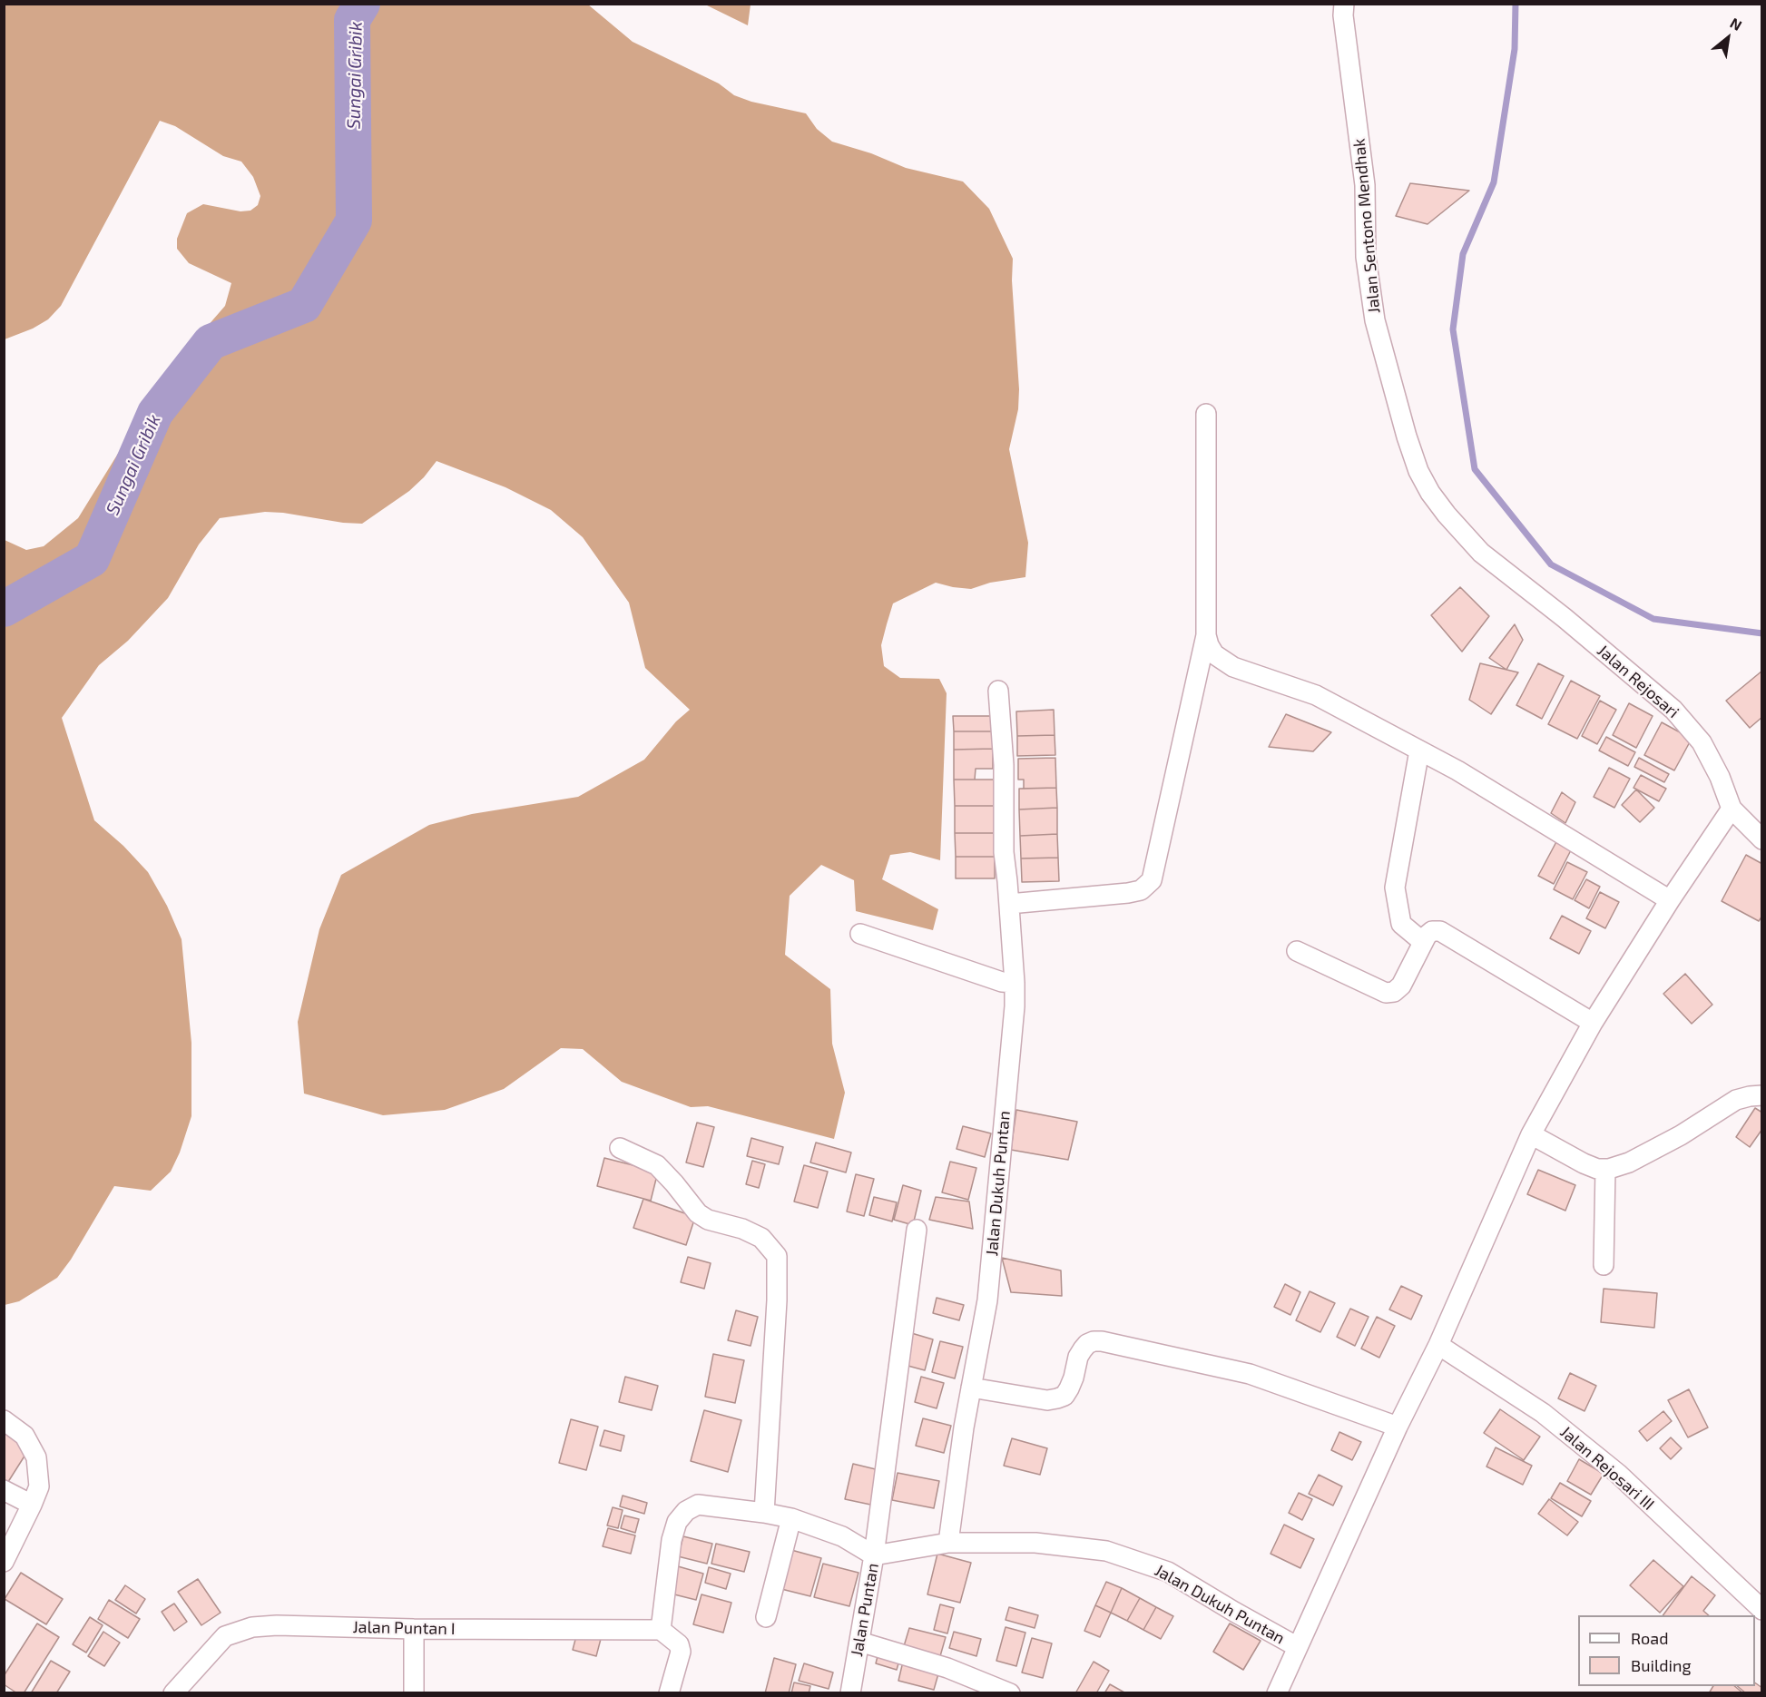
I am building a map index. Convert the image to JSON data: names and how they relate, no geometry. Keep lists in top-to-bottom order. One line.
{"streets":{"street":["Jalan Sentono Mendhak","Jalan Rejosari","Jalan Dukuh Puntan","Jalan Rejosari III","Jalan Puntan","Jalan Puntan I"]},"crossings":[["Jalan Sentono Mendhak","Jalan Rejosari"],["Jalan Dukuh Puntan","Jalan Puntan"],["Jalan Puntan","Jalan Puntan I"]],"water":["Sungai Gribik"],"legend":["Road","Building"],"north":"top right"}
